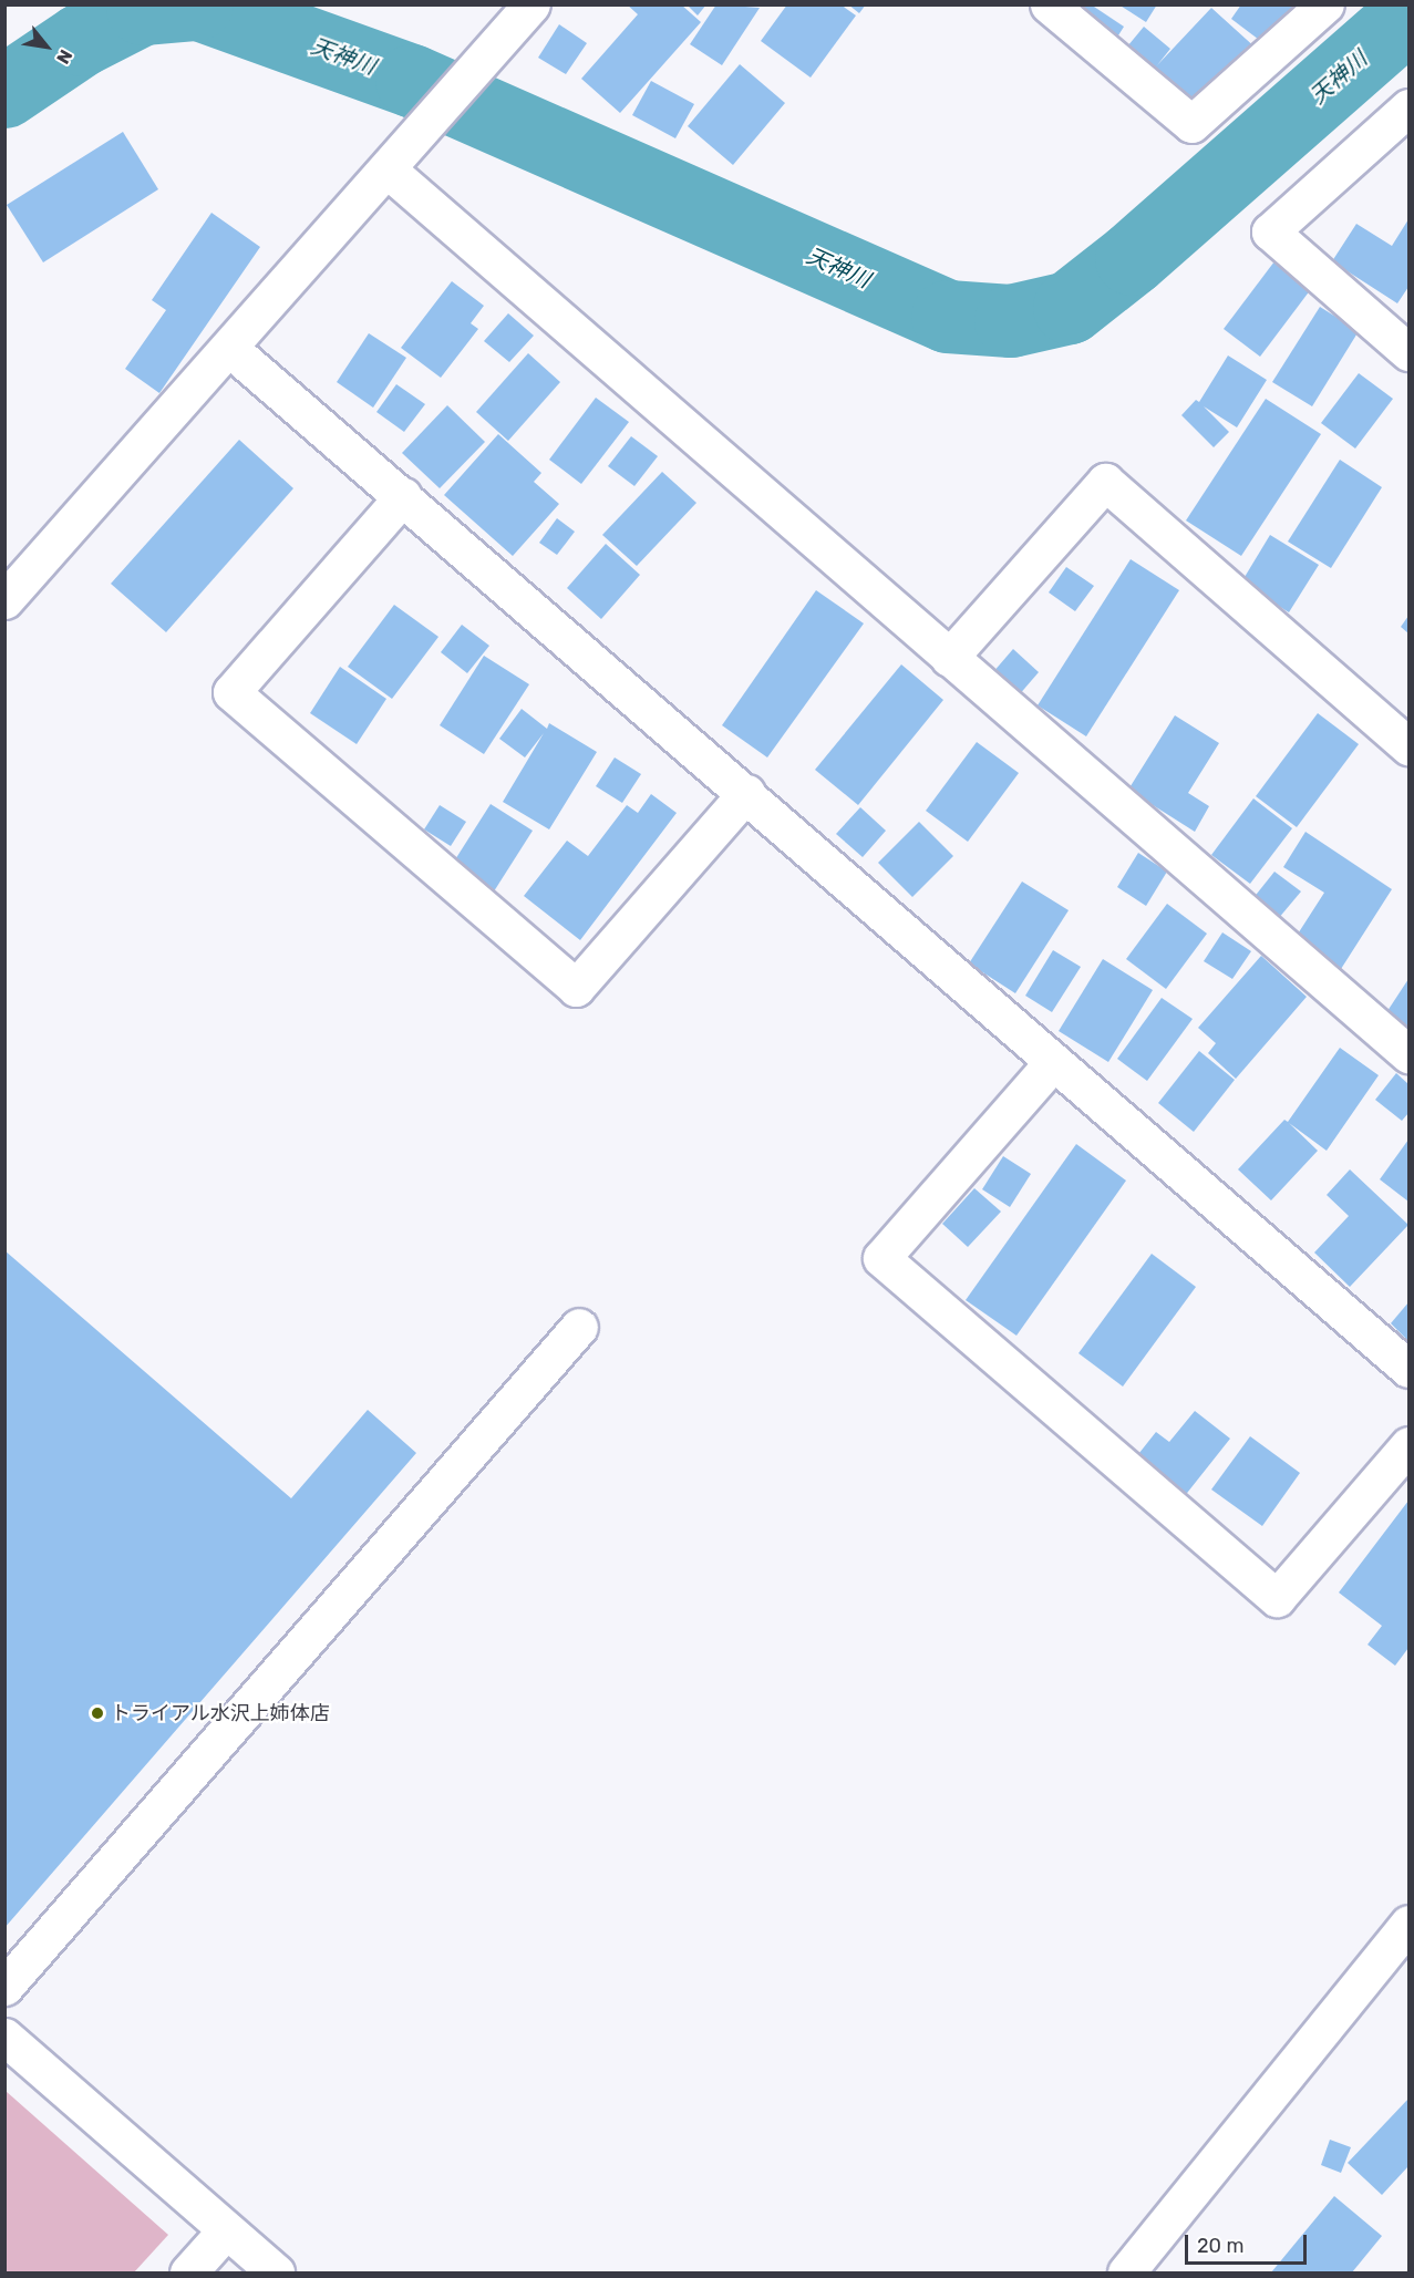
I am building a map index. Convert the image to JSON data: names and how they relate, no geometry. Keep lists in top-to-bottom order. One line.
{"water":["天神川"],"places":["トライアル水沢上姉体店"],"scale_bar":"20 m","north":"bottom right"}
